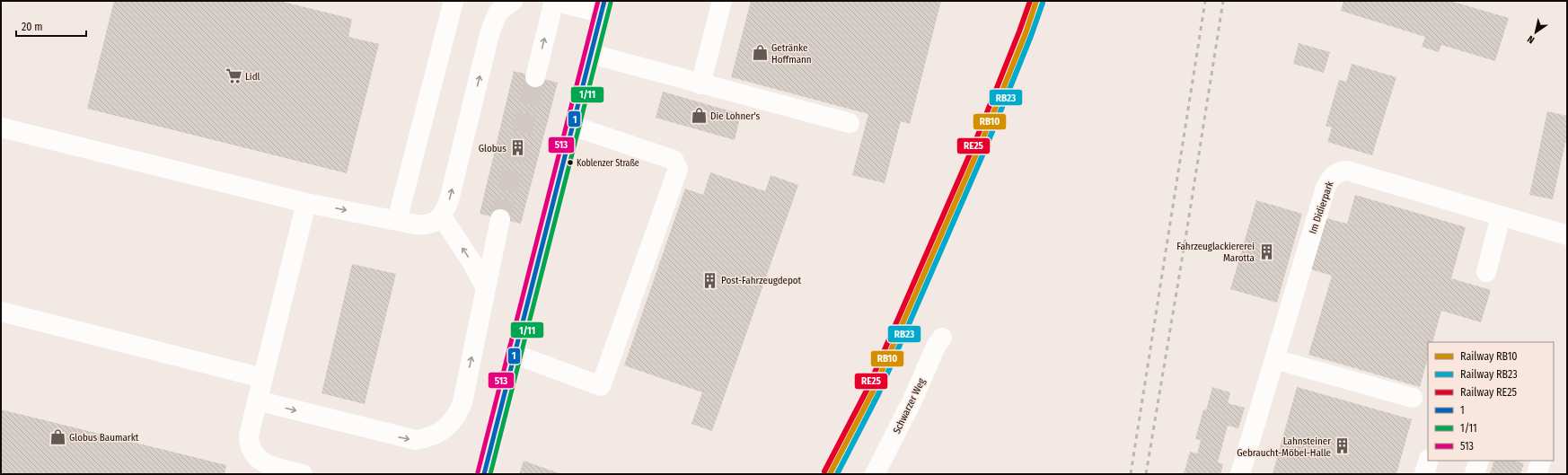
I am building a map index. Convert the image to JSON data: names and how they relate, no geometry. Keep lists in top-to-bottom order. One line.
{"streets":{"street":["Im Didierpark","Schwarzer Weg"]},"places":{"shop":["Getränke Hoffmann","Die Lohner's","Globus Baumarkt"],"supermarket":["Lidl"],"building":["Globus","Fahrzeuglackiererei Marotta","Post-Fahrzeugdepot","Lahnsteiner Gebraucht-Möbel-Halle"],"other":["Koblenzer Straße"]},"lines":["rail line RB10","rail line RE25","transit line 1","transit line 513","rail line RB23","transit line 1/11"],"legend":["Railway RB10","Railway RB23","Railway RE25","1","1/11","513"],"scale_bar":"20 m","north":"bottom left"}
